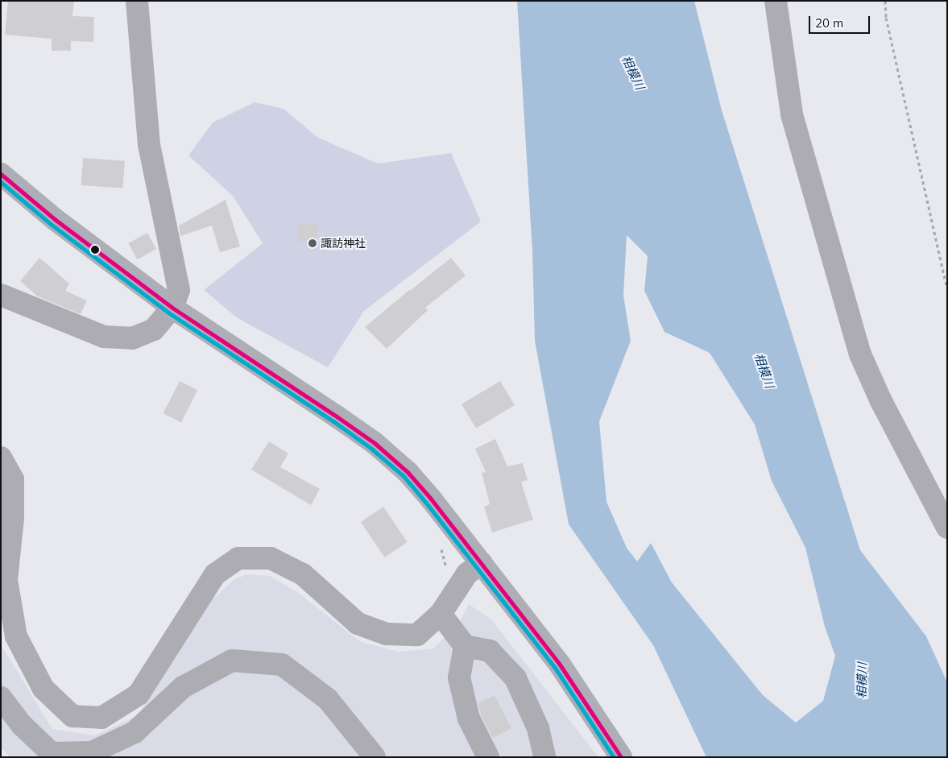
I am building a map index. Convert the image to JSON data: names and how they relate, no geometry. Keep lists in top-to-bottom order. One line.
{"water":["相模川"],"places":["諏訪神社"],"scale_bar":"20 m"}
